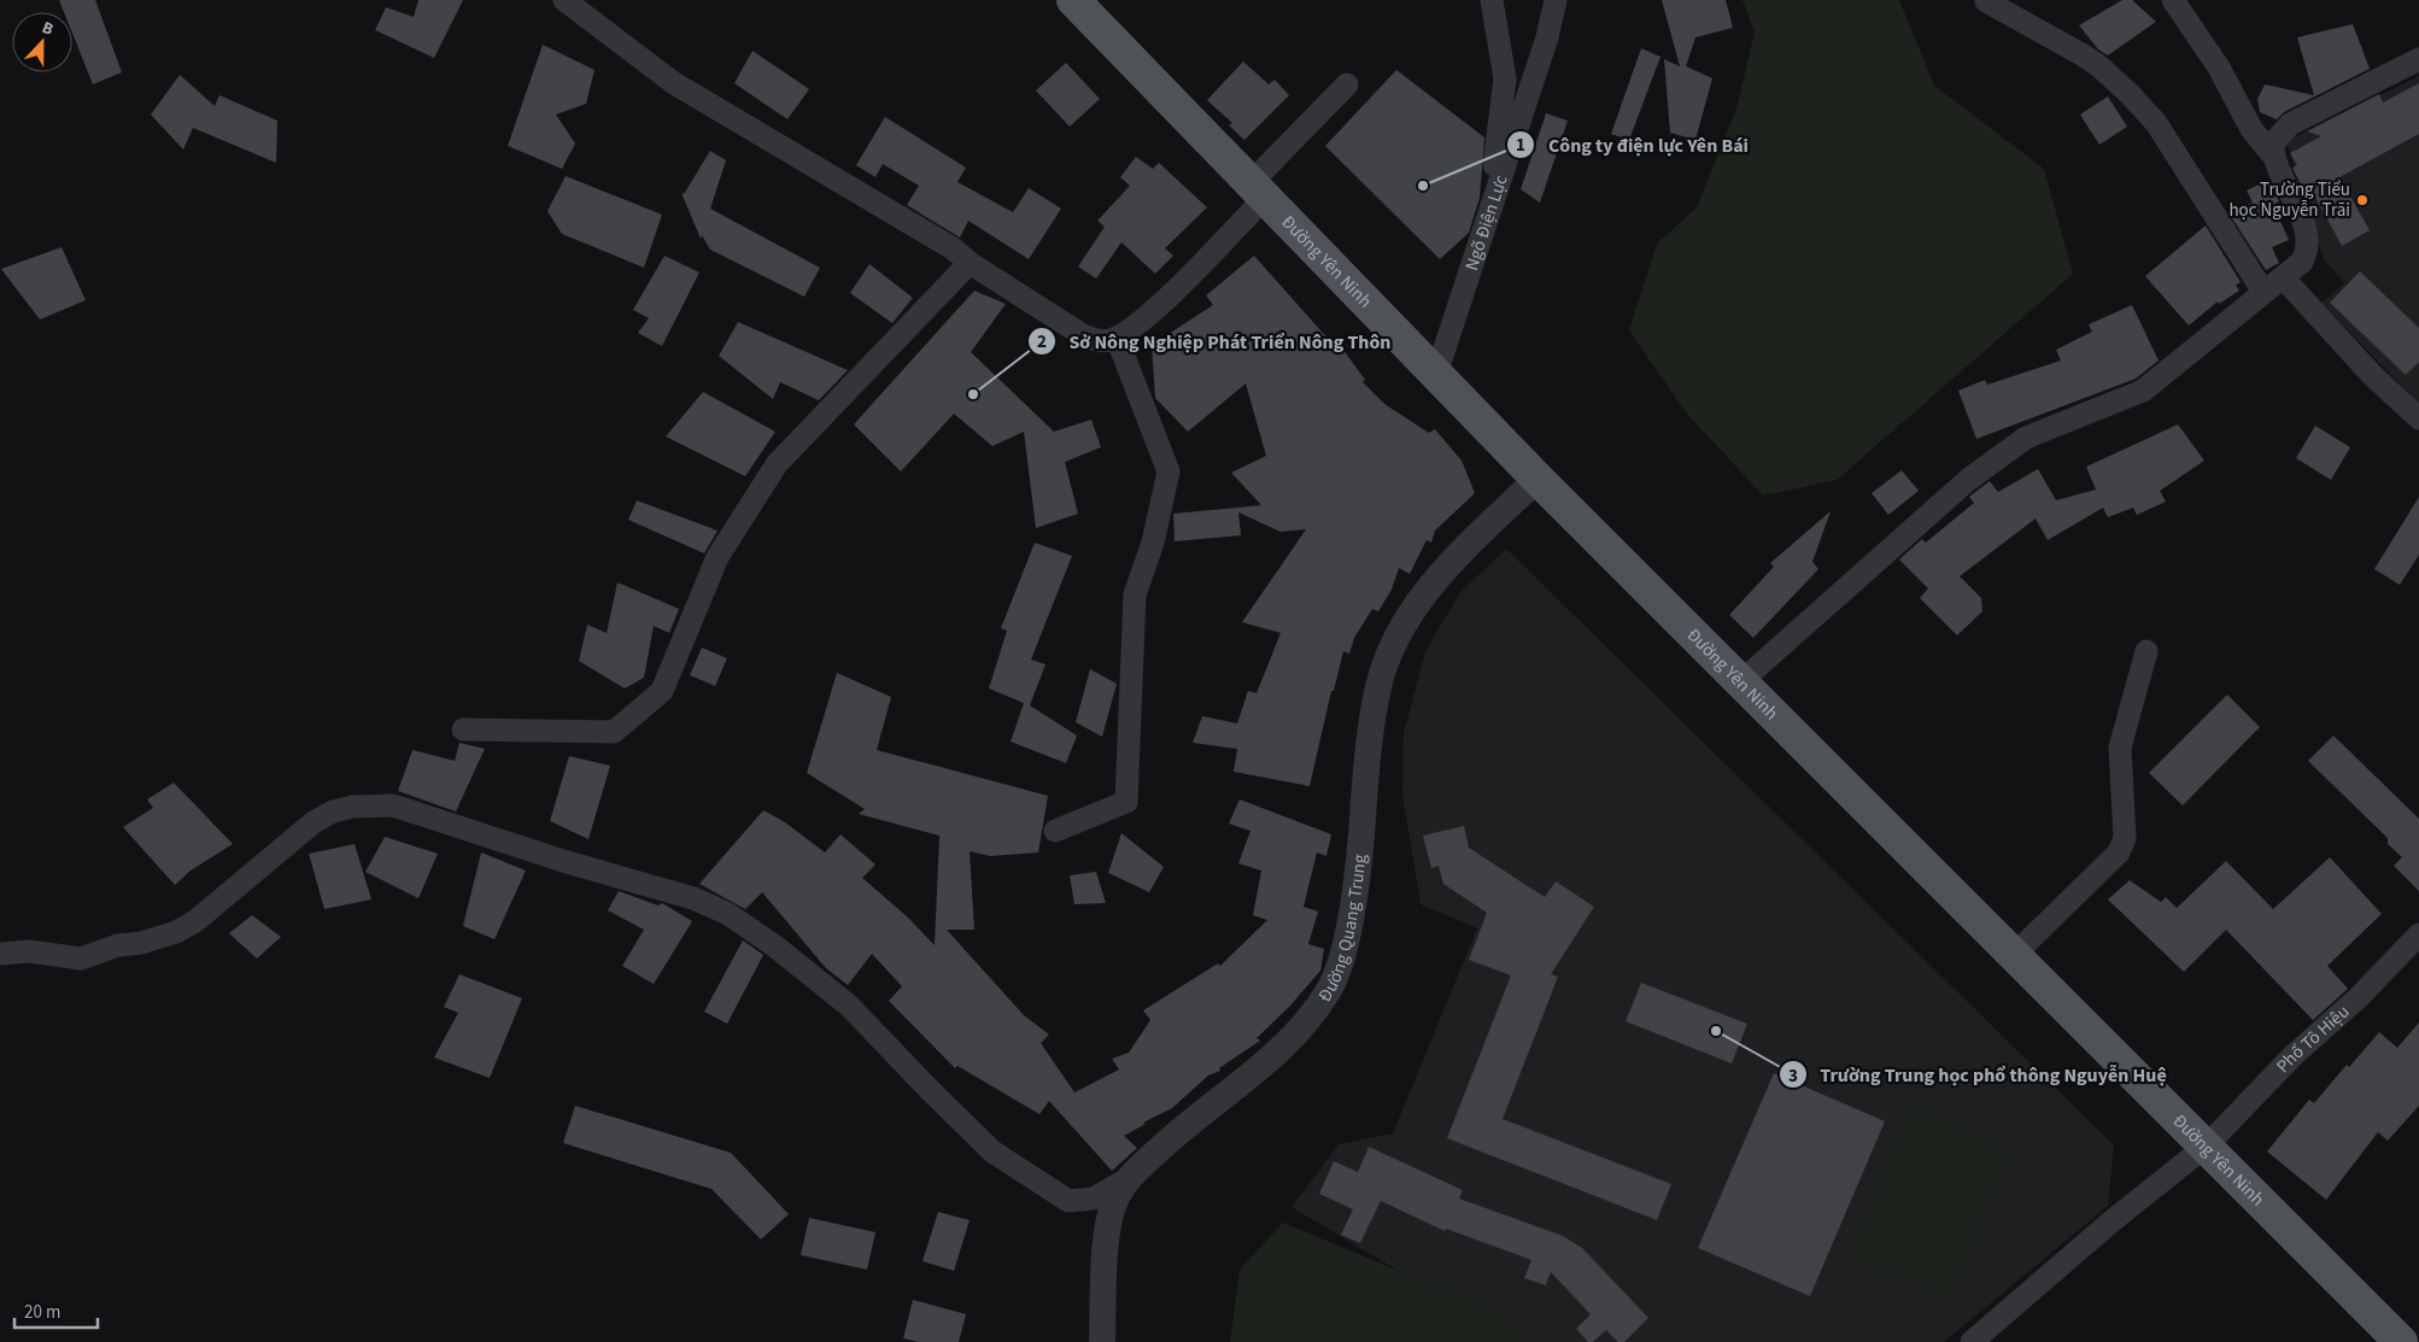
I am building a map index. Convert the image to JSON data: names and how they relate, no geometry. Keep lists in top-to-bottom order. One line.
{"streets":{"main road":["Đường Yên Ninh"],"street":["Ngõ Điện Lực","Đường Quang Trung","Phố Tô Hiệu"]},"crossings":[["Ngõ Điện Lực","Đường Yên Ninh"],["Đường Yên Ninh","Đường Quang Trung"],["Đường Yên Ninh","Phố Tô Hiệu"]],"places":["Công ty điện lực Yên Bái","Trường Tiểu học Nguyễn Trãi","Sở Nông Nghiệp Phát Triển Nông Thôn","Trường Trung học phổ thông Nguyễn Huệ"],"scale_bar":"20 m","north":"top"}
